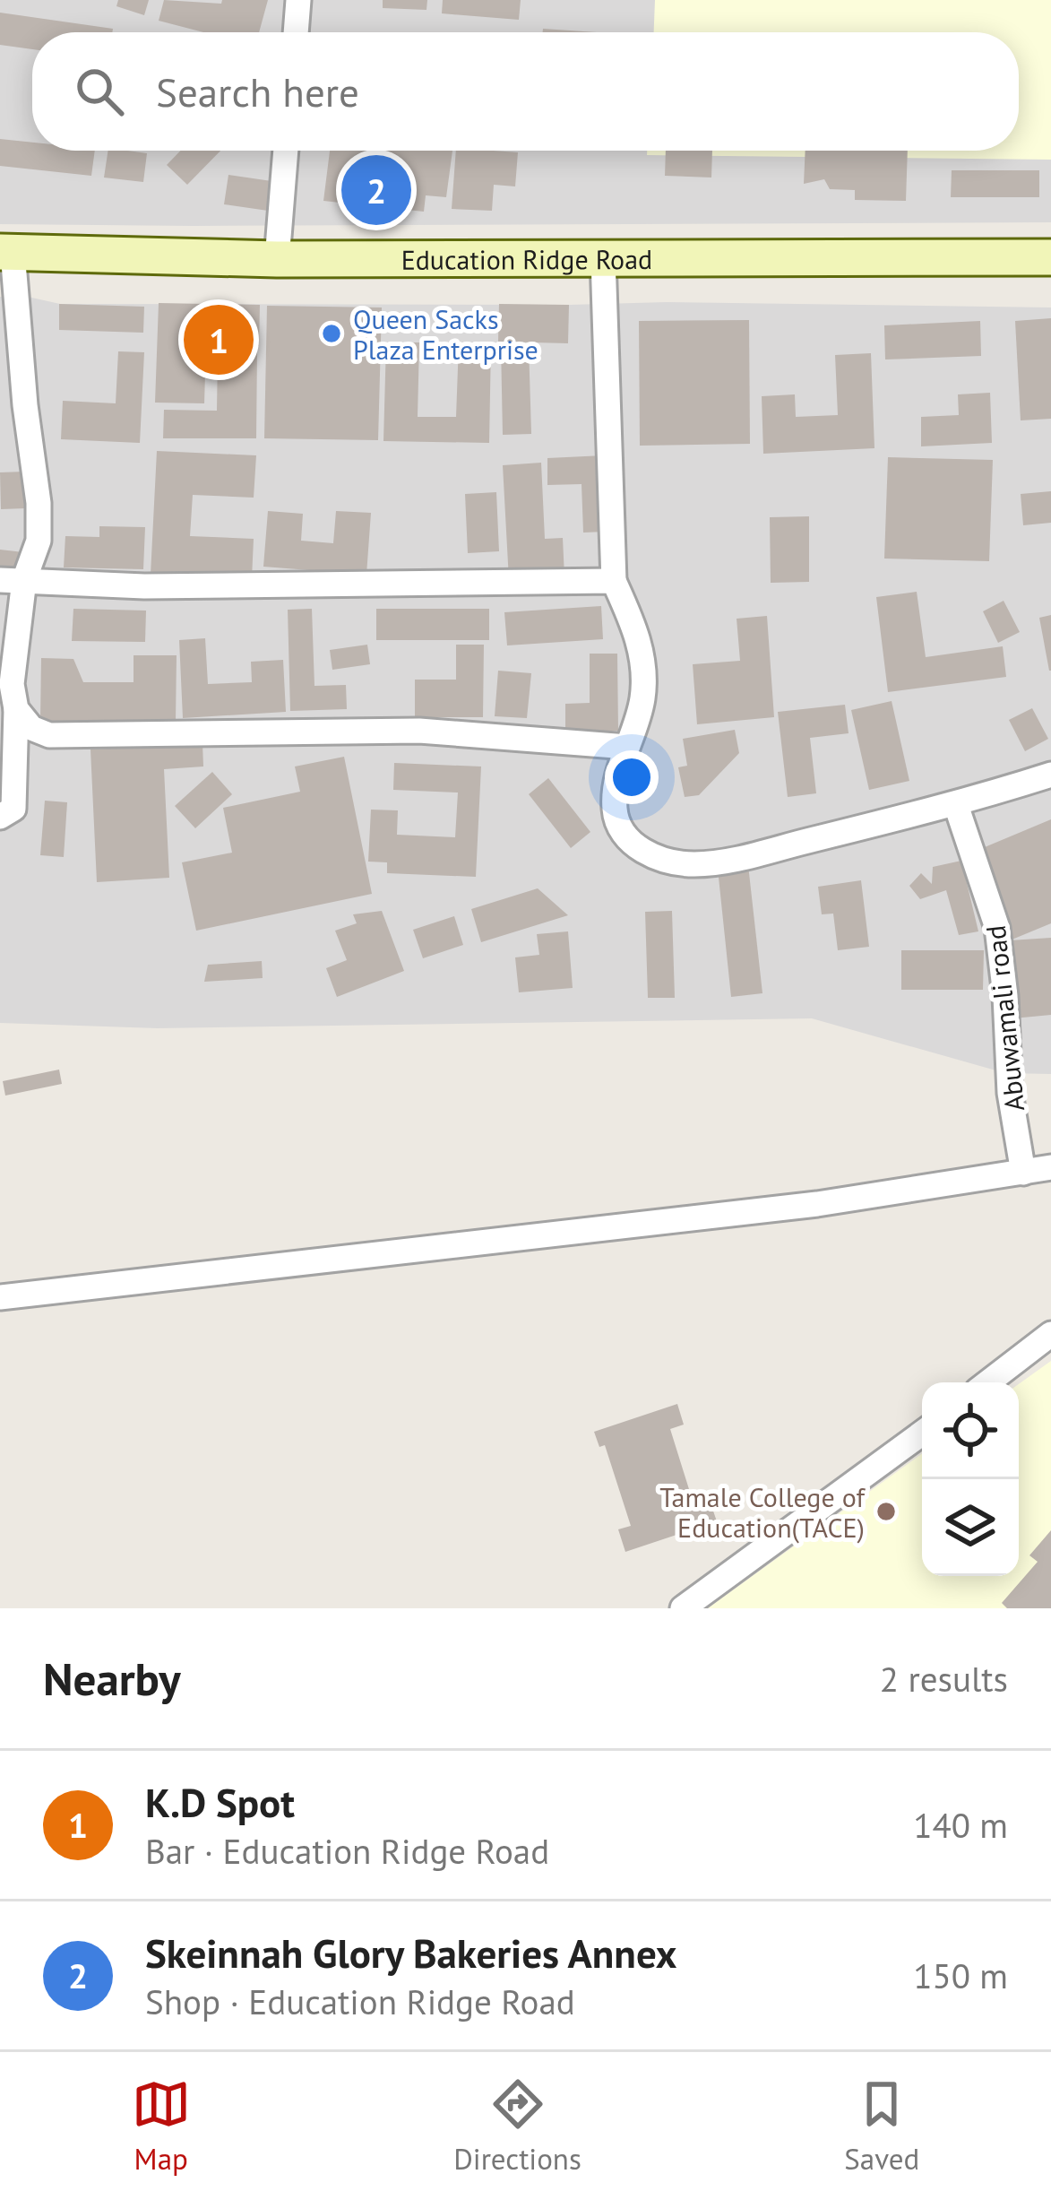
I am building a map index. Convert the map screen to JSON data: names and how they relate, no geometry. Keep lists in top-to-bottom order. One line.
{"streets":{"main road":["Education Ridge Road"],"street":["Abuwamali road"]},"places":["Queen Sacks Plaza Enterprise","Tamale College of Education(TACE)"],"page":{"search":"Search here","pins":["2","1"],"heading":["Nearby","2 results"],"list":[{"mark":"1","name":"K.D Spot","note":"Bar · Education Ridge Road","value":"140 m"},{"mark":"2","name":"Skeinnah Glory Bakeries Annex","note":"Shop · Education Ridge Road","value":"150 m"}],"nav":["Map","Directions","Saved"]}}
